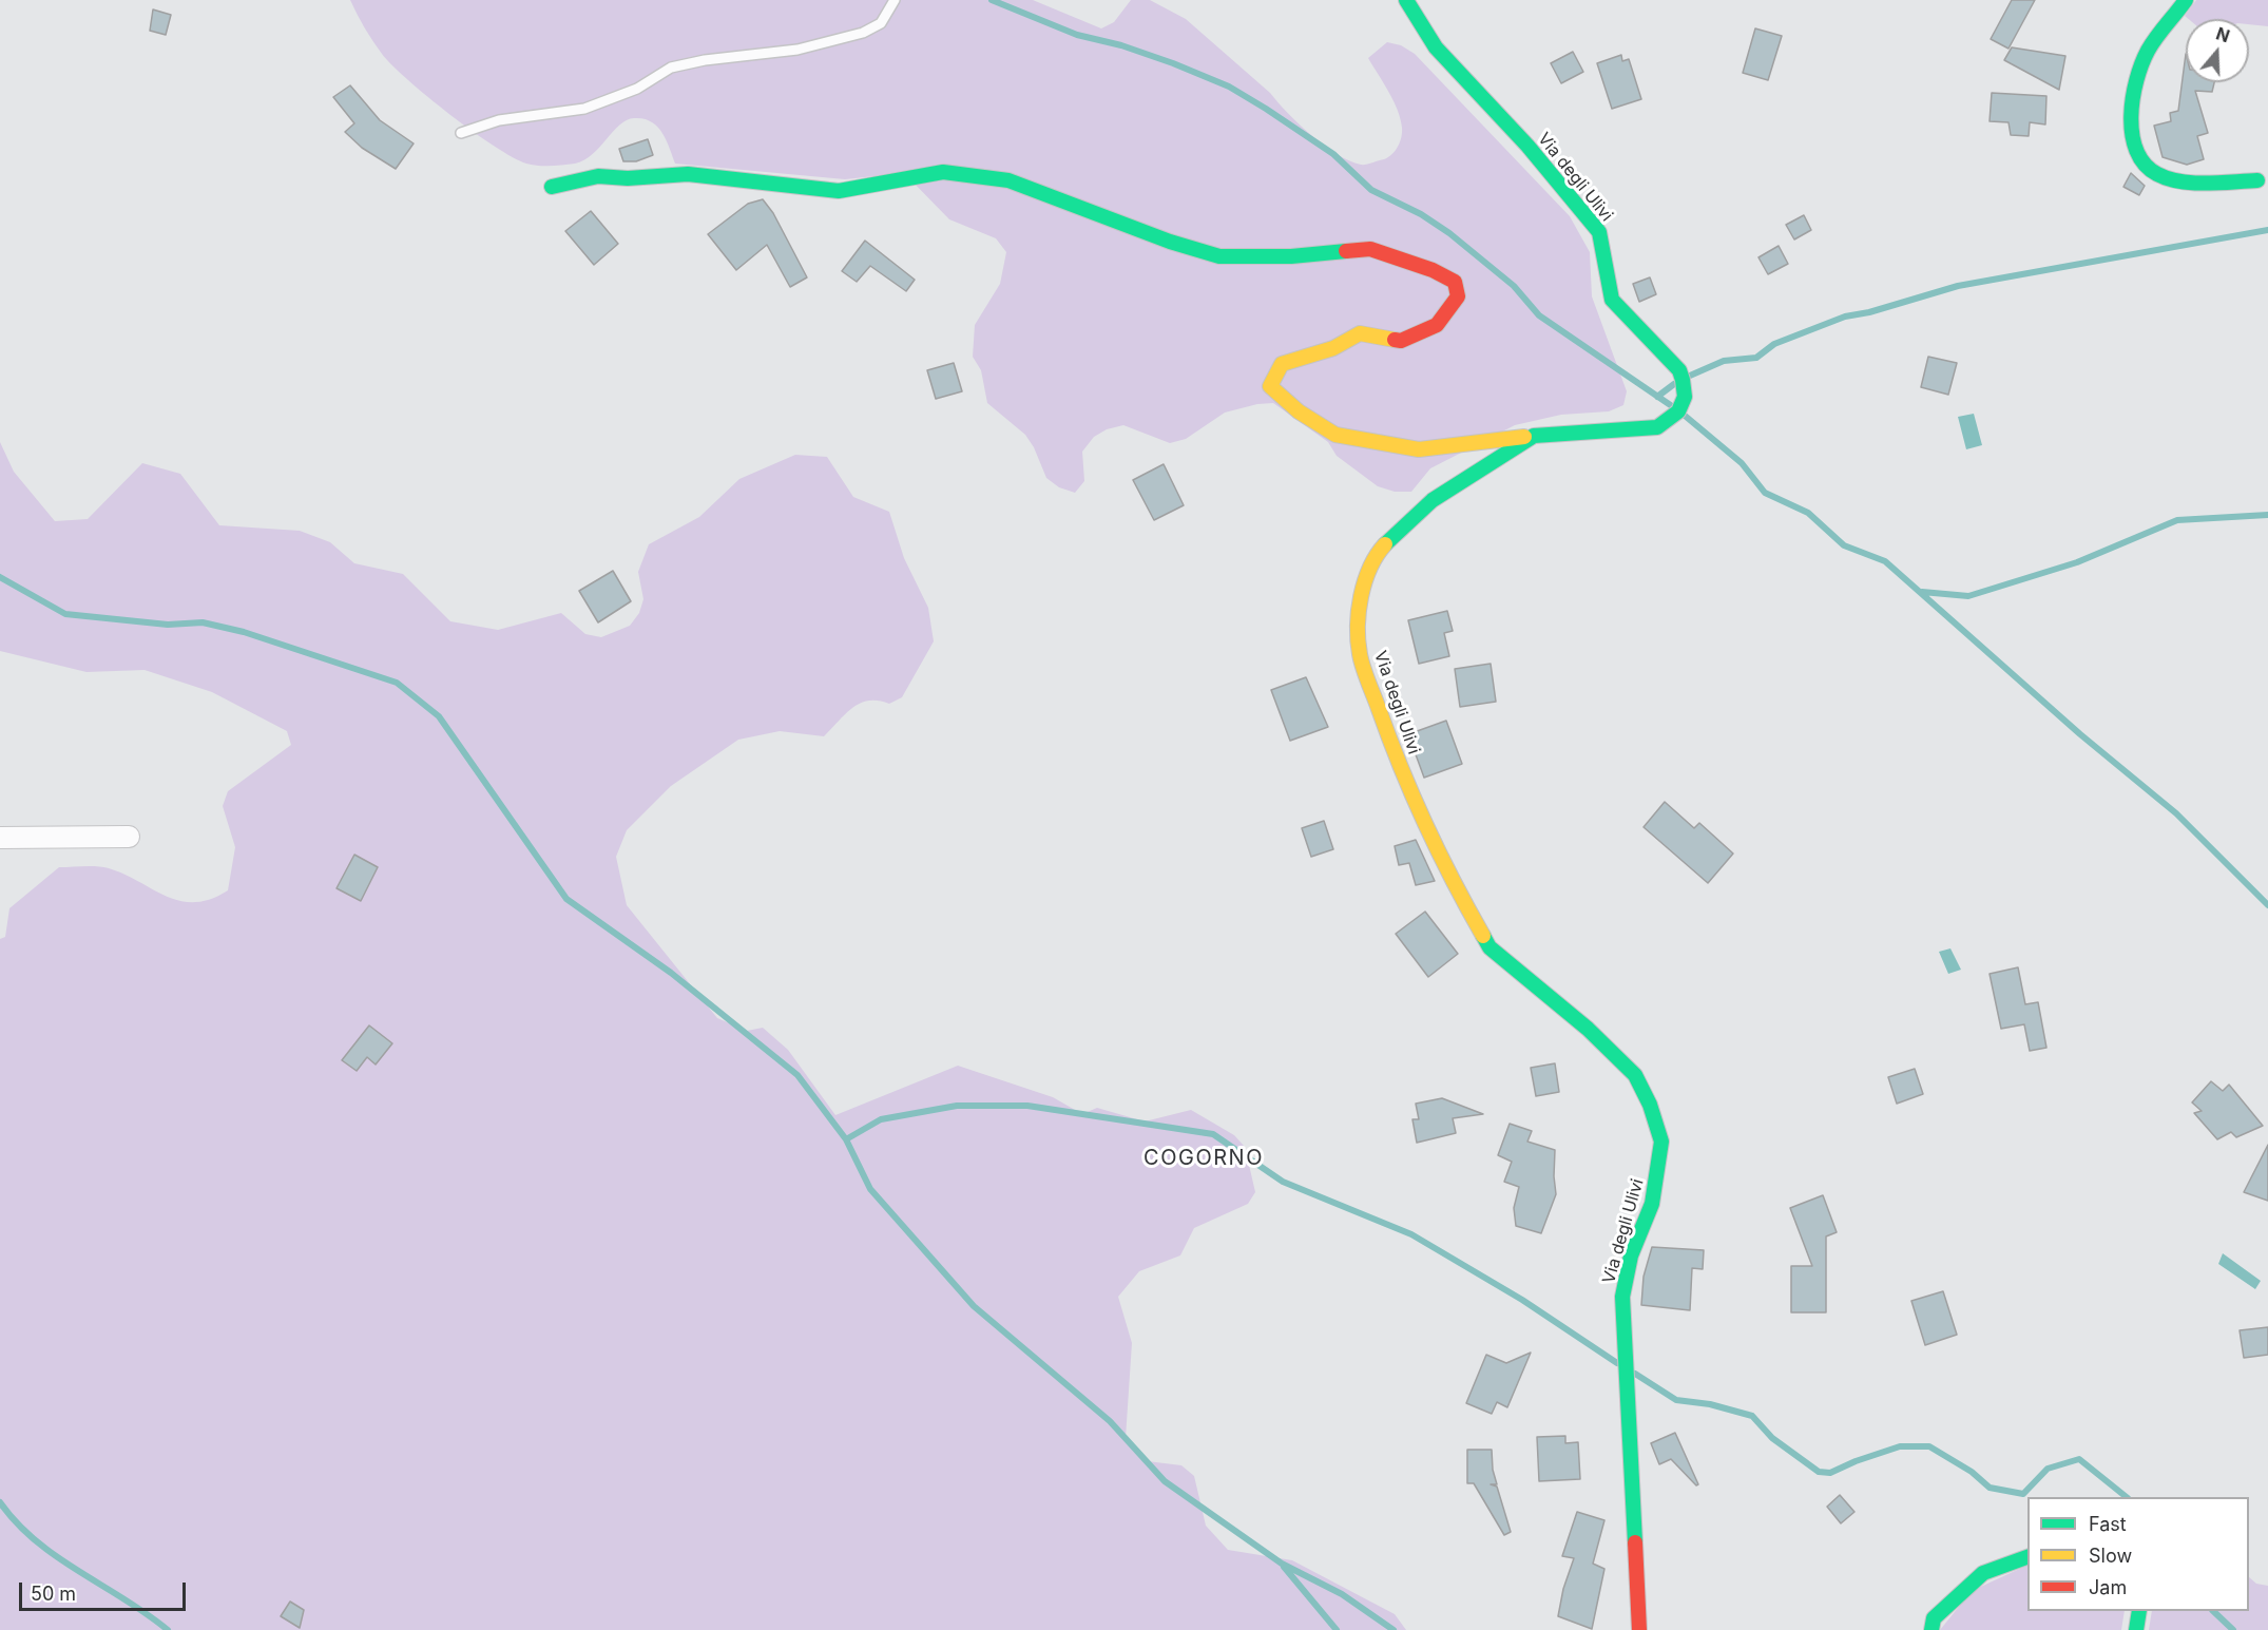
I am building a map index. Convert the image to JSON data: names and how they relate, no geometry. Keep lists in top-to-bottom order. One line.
{"streets":{"street":["Via degli Ulivi"]},"districts":["COGORNO"],"legend":["Fast","Slow","Jam"],"scale_bar":"50 m","north":"top"}
